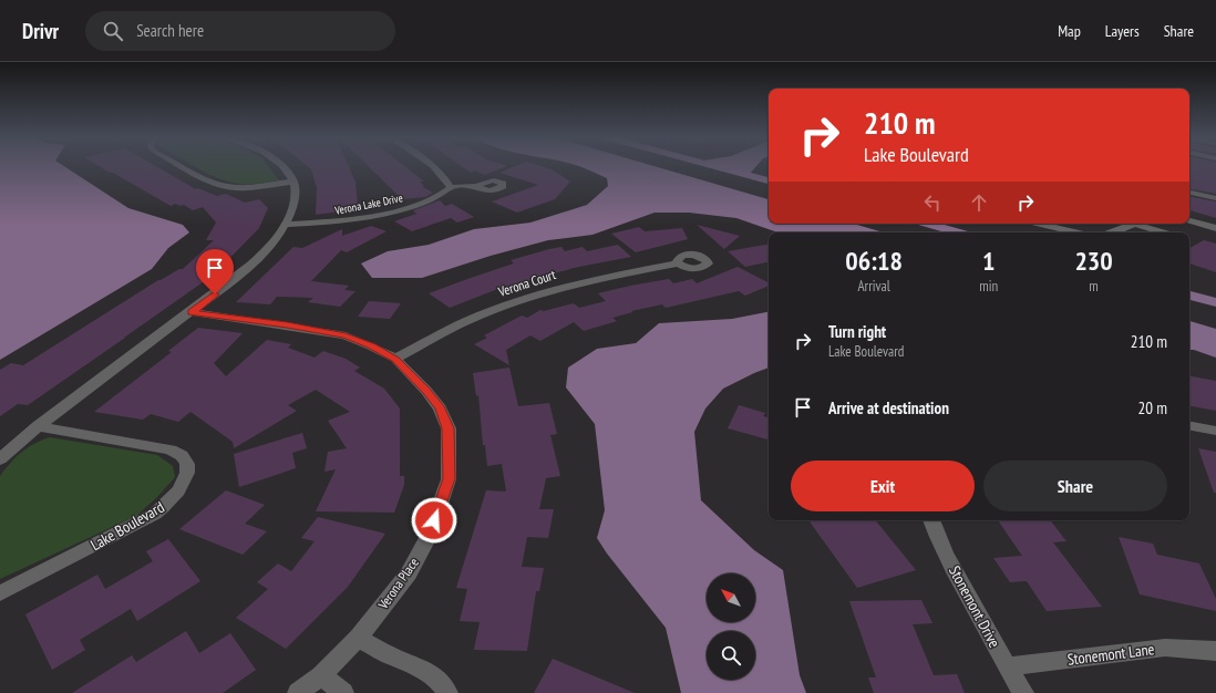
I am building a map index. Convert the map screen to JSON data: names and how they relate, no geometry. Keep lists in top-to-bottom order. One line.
{"streets":{"street":["Verona Lake Drive","Verona Court","Lake Boulevard","Verona Place","Stonemont Drive","Stonemont Lane"]},"crossings":[["Verona Court","Verona Place"],["Stonemont Drive","Stonemont Lane"]],"north":"top left","page":{"header":"Drivr","search":"Search here","nav":["Map","Layers","Share"],"turn":["210 m","Lake Boulevard"],"eta":["06:18","Arrival","1","min","230","m"],"list":[{"name":"Turn right","note":"Lake Boulevard","value":"210 m"},{"name":"Arrive at destination","value":"20 m"}],"buttons":["Exit","Share"]}}
